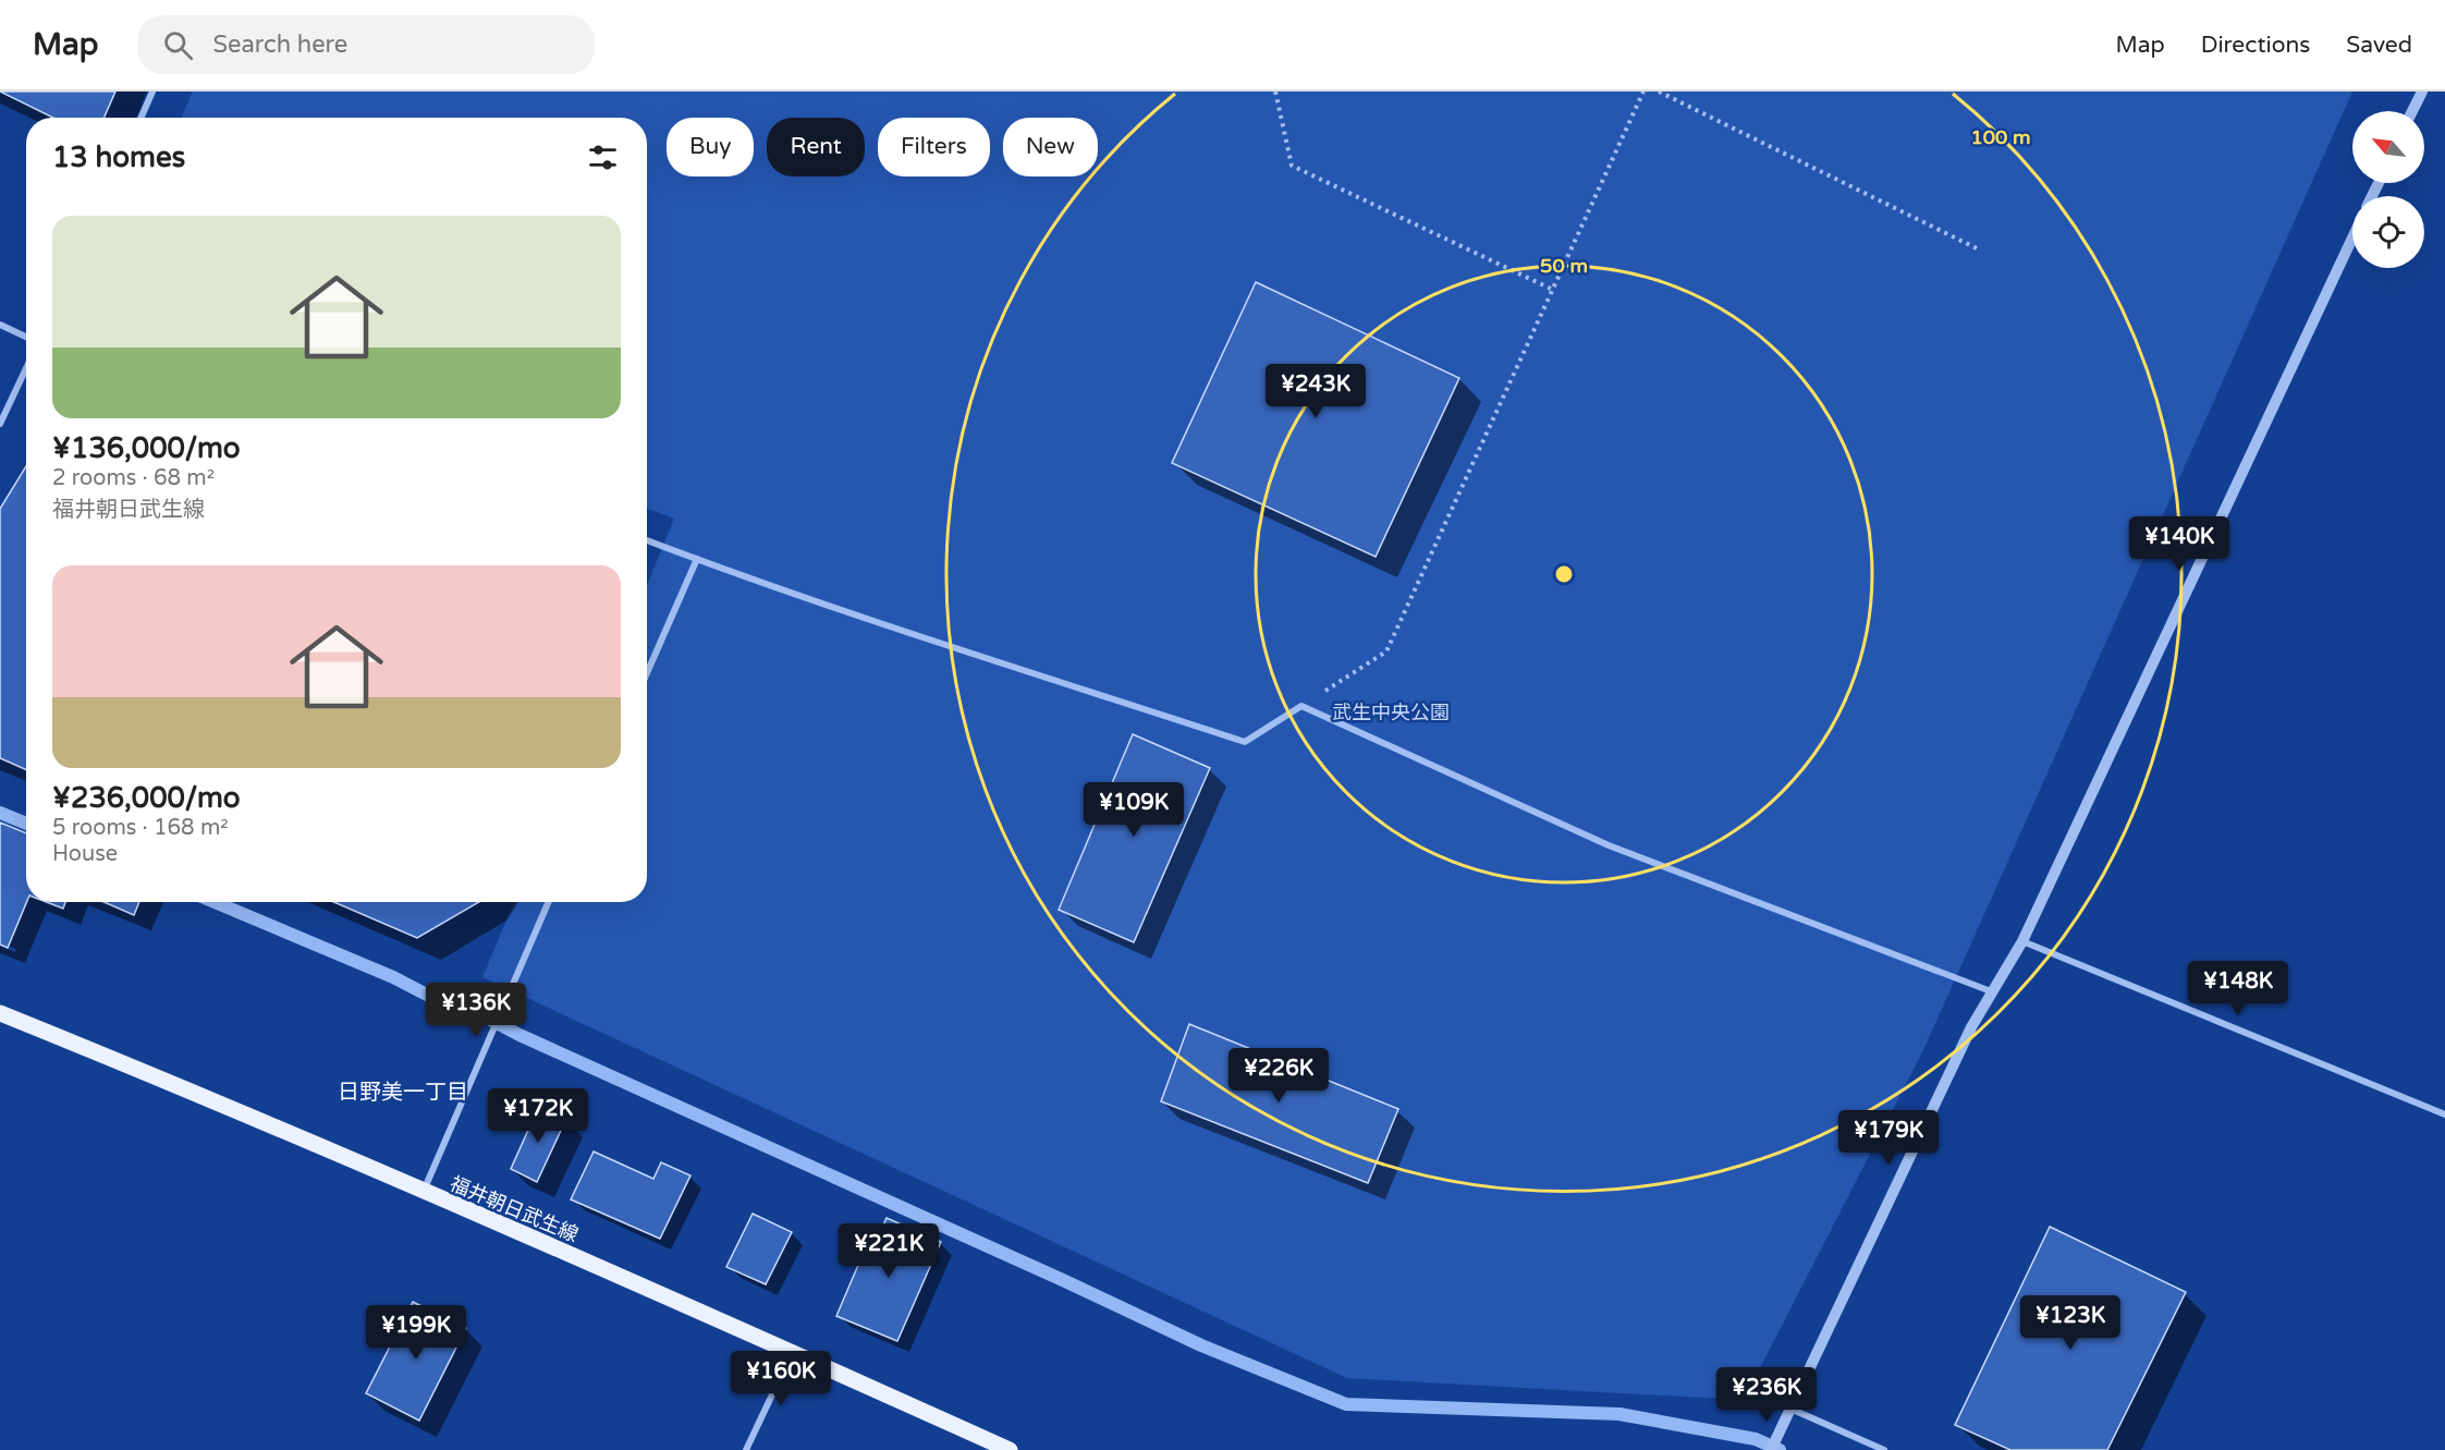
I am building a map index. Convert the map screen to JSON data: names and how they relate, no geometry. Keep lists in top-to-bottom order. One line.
{"streets":{"main road":["福井朝日武生線"]},"districts":["日野美一丁目"],"parks":["武生中央公園"],"north":"top left","page":{"header":"Map","search":"Search here","nav":["Map","Directions","Saved"],"chip":["Buy","Rent","Filters","New"],"heading":"13 homes","list":[{"name":"¥136,000/mo","note":"2 rooms · 68 m² · 福井朝日武生線"},{"name":"¥236,000/mo","note":"5 rooms · 168 m² · House"}],"price":["¥243K","¥140K","¥109K","¥148K","¥136K","¥226K","¥172K","¥179K","¥221K","¥123K","¥199K","¥160K","¥236K"]},"rings":["100 m","50 m"]}
